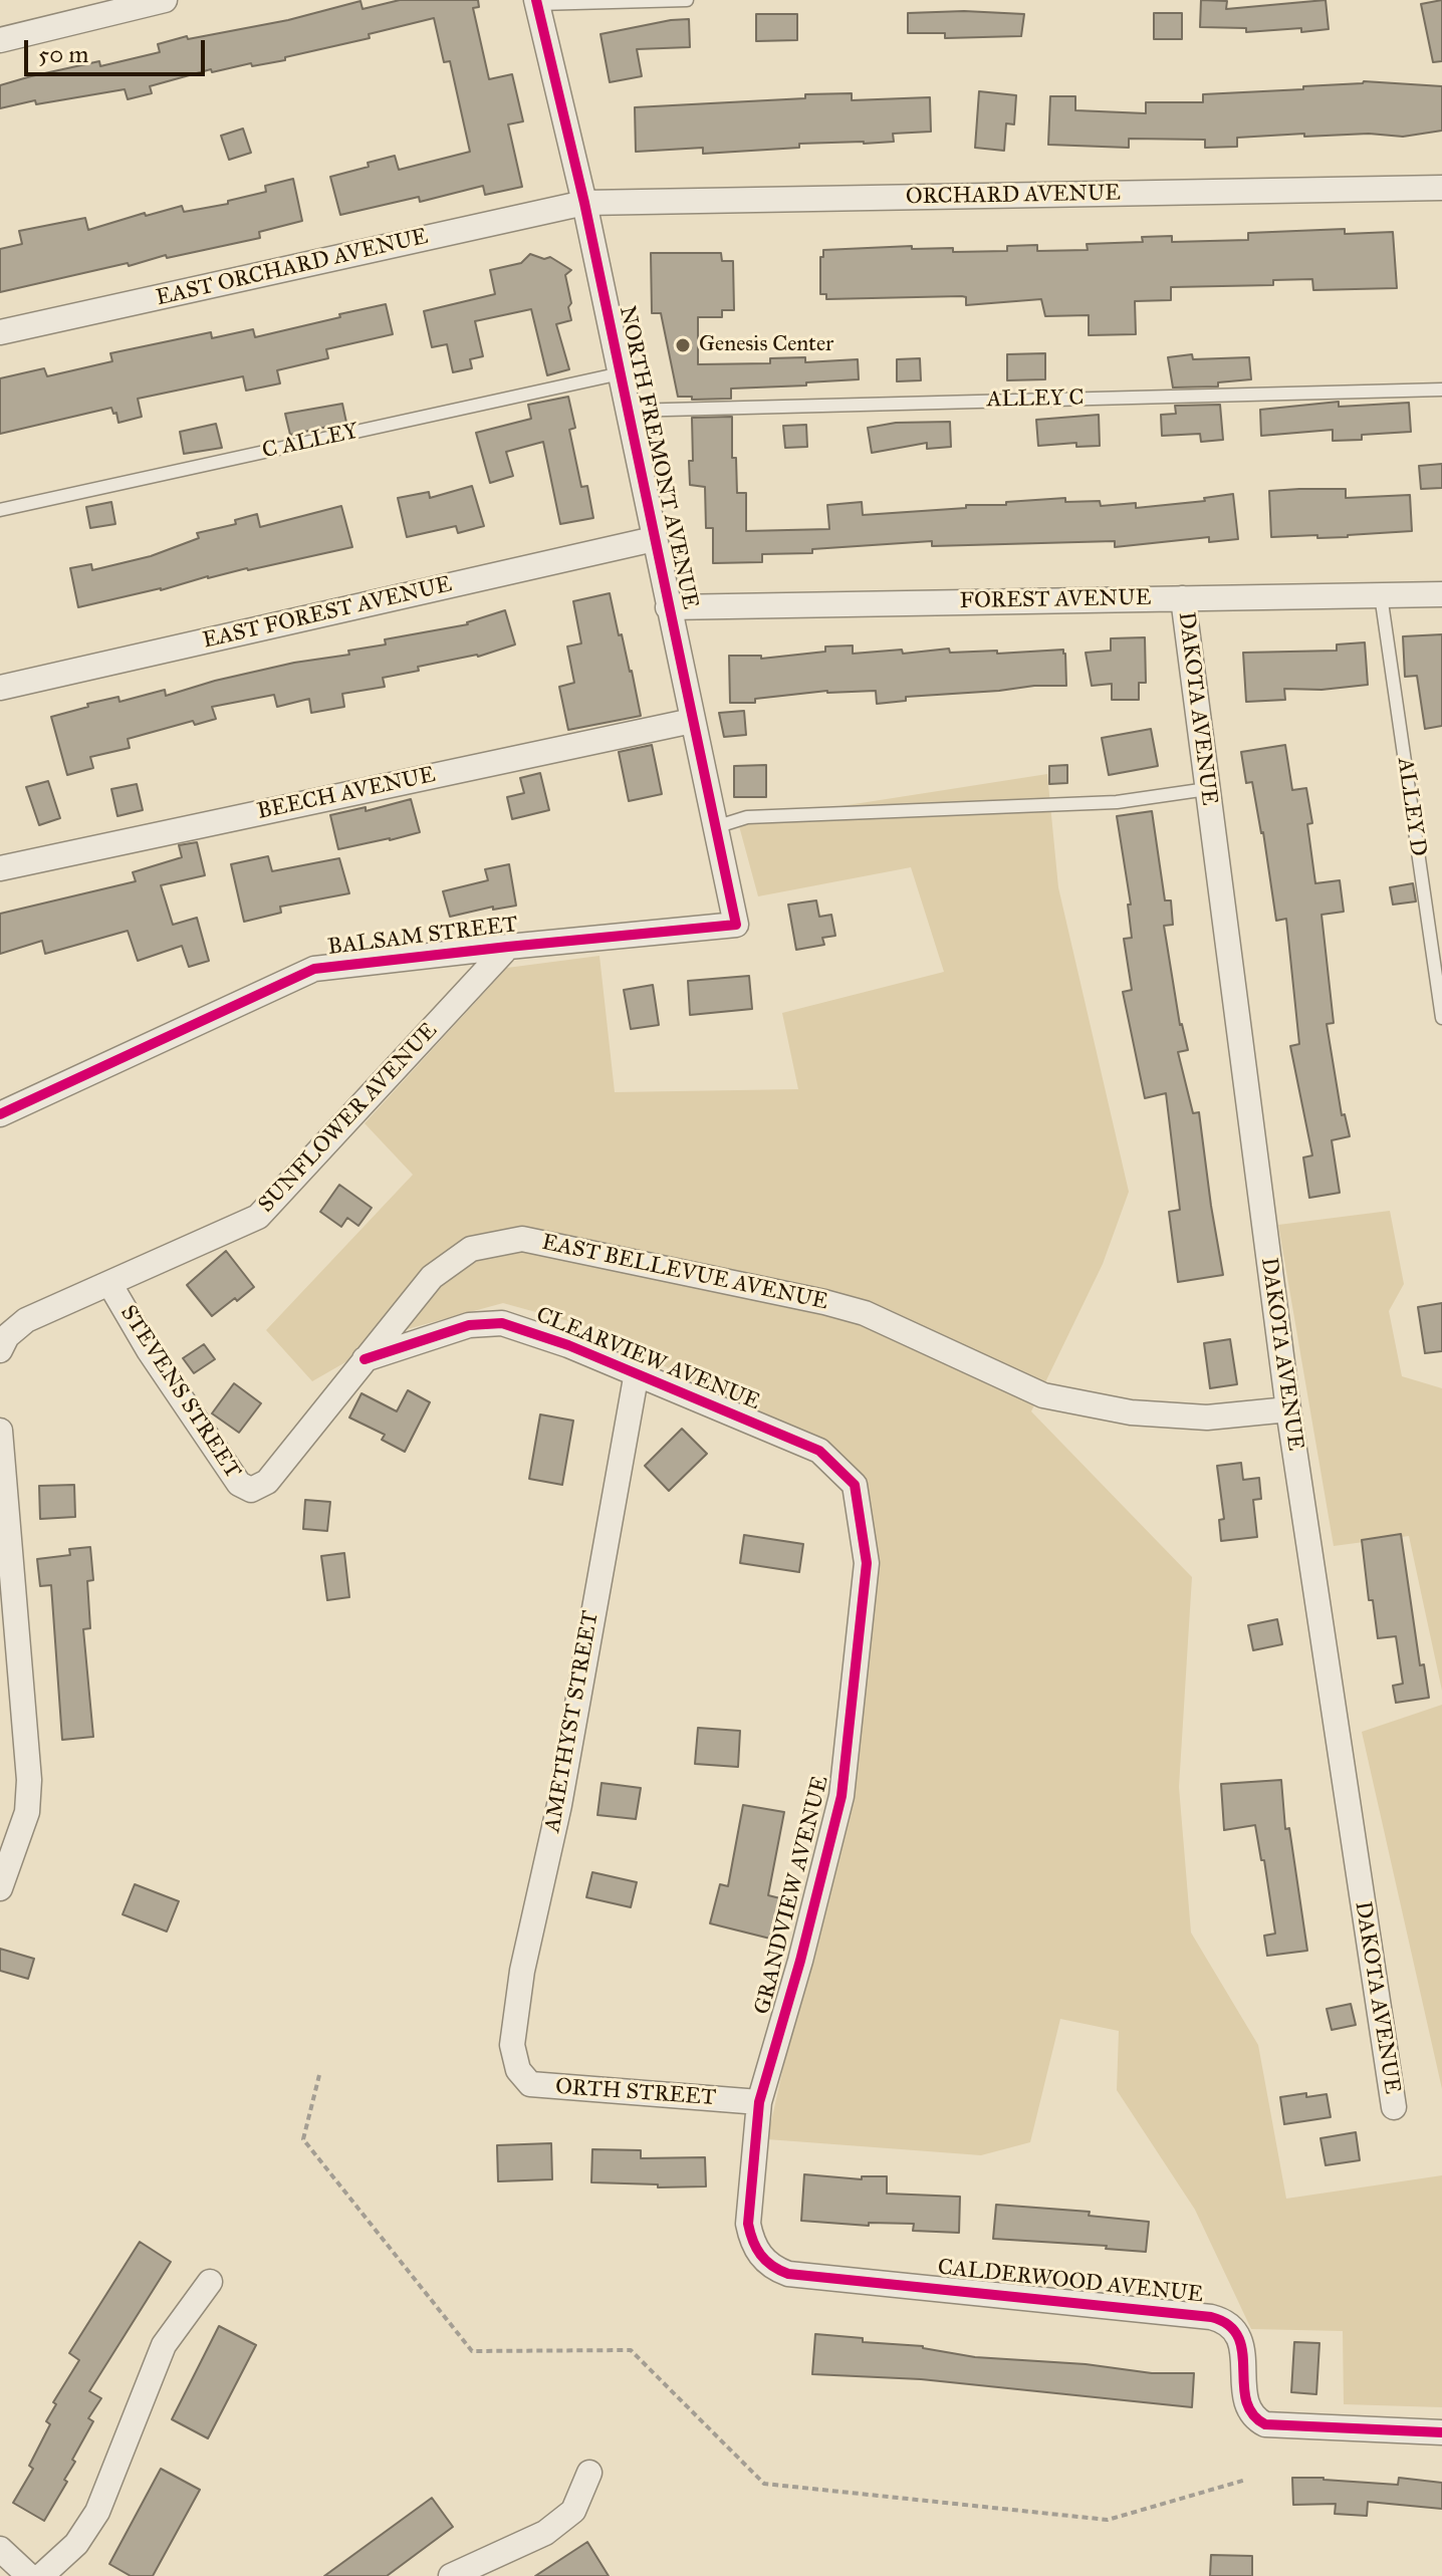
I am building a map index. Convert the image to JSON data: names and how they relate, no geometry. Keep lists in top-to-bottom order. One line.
{"streets":{"street":["ORCHARD AVENUE","EAST ORCHARD AVENUE","NORTH FREMONT AVENUE","FOREST AVENUE","EAST FOREST AVENUE","DAKOTA AVENUE","BEECH AVENUE","BALSAM STREET","SUNFLOWER AVENUE","EAST BELLEVUE AVENUE","CLEARVIEW AVENUE","STEVENS STREET","AMETHYST STREET","GRANDVIEW AVENUE","ORTH STREET","CALDERWOOD AVENUE"],"lane":["ALLEY C","C ALLEY","ALLEY D"]},"crossings":[["ORCHARD AVENUE","EAST ORCHARD AVENUE"],["ORCHARD AVENUE","NORTH FREMONT AVENUE"],["EAST ORCHARD AVENUE","NORTH FREMONT AVENUE"],["ALLEY C","NORTH FREMONT AVENUE"],["C ALLEY","NORTH FREMONT AVENUE"],["NORTH FREMONT AVENUE","FOREST AVENUE"],["NORTH FREMONT AVENUE","EAST FOREST AVENUE"],["NORTH FREMONT AVENUE","BEECH AVENUE"],["NORTH FREMONT AVENUE","BALSAM STREET"],["FOREST AVENUE","DAKOTA AVENUE"],["FOREST AVENUE","ALLEY D"],["DAKOTA AVENUE","EAST BELLEVUE AVENUE"],["BALSAM STREET","SUNFLOWER AVENUE"],["SUNFLOWER AVENUE","STEVENS STREET"],["EAST BELLEVUE AVENUE","CLEARVIEW AVENUE"],["EAST BELLEVUE AVENUE","STEVENS STREET"],["CLEARVIEW AVENUE","AMETHYST STREET"],["CLEARVIEW AVENUE","GRANDVIEW AVENUE"],["AMETHYST STREET","ORTH STREET"],["GRANDVIEW AVENUE","ORTH STREET"],["GRANDVIEW AVENUE","CALDERWOOD AVENUE"]],"places":["Genesis Center"],"scale_bar":"50 m"}
